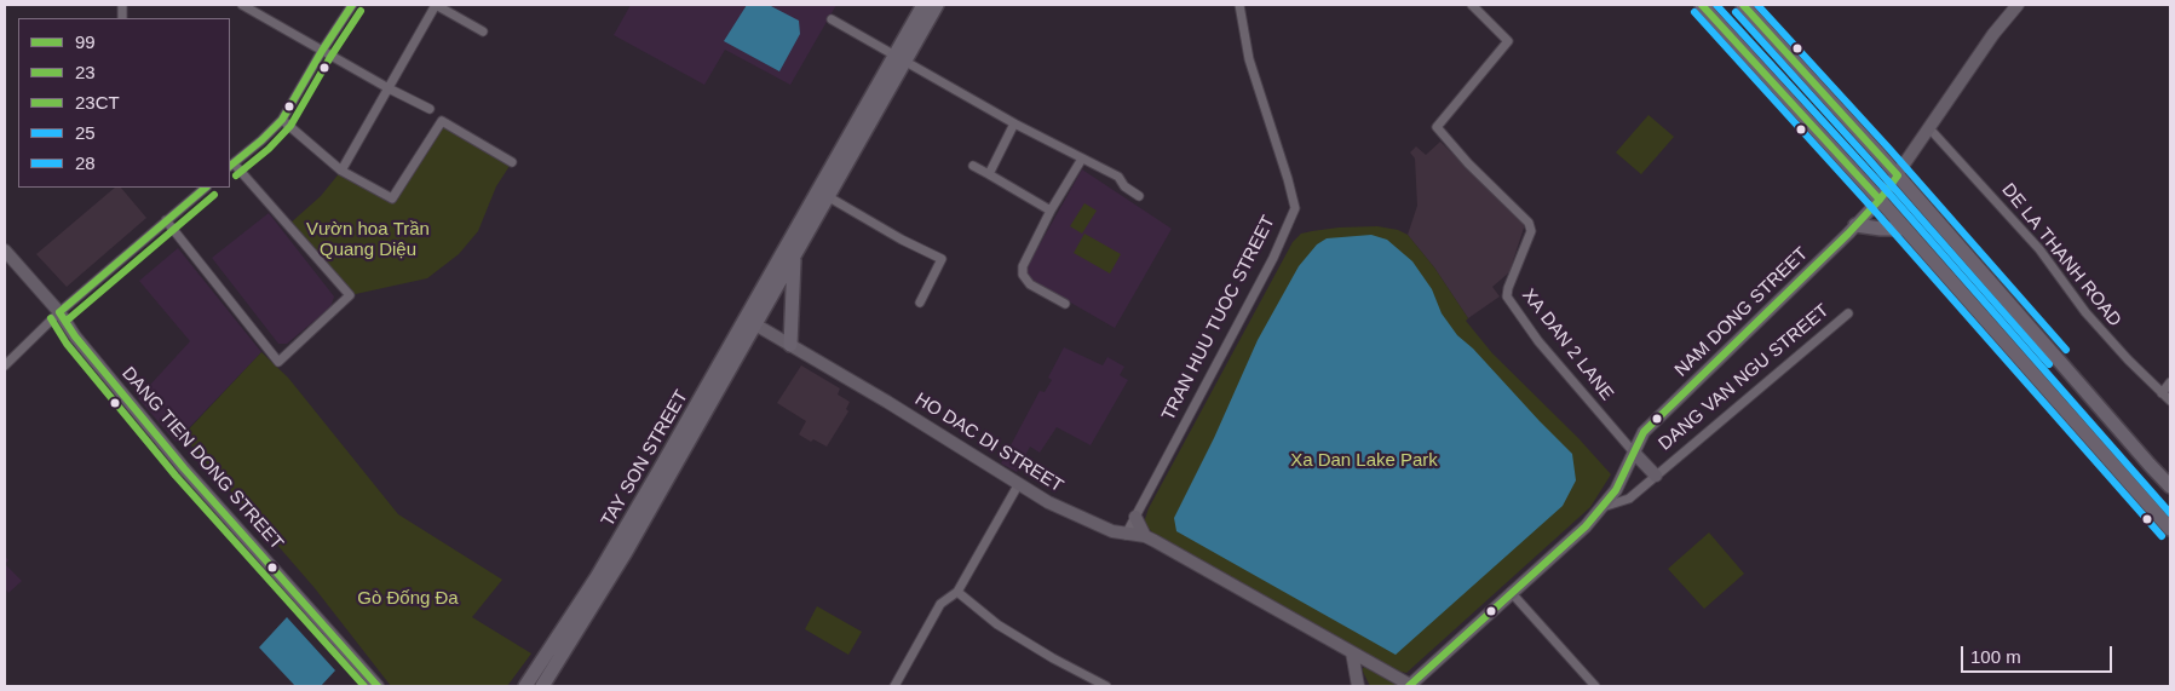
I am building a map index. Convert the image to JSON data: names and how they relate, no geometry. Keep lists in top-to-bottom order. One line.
{"streets":{"main road":["TAY SON STREET"],"street":["DE LA THANH ROAD","NAM DONG STREET","TRAN HUU TUOC STREET","XA DAN 2 LANE","DANG VAN NGU STREET","HO DAC DI STREET","DANG TIEN DONG STREET"]},"crossings":[["DE LA THANH ROAD","NAM DONG STREET"],["NAM DONG STREET","XA DAN 2 LANE"],["NAM DONG STREET","DANG VAN NGU STREET"],["TRAN HUU TUOC STREET","HO DAC DI STREET"],["XA DAN 2 LANE","DANG VAN NGU STREET"],["DANG VAN NGU STREET","HO DAC DI STREET"],["HO DAC DI STREET","TAY SON STREET"]],"parks":["Vườn hoa Trần Quang Diệu","Xa Dan Lake Park","Gò Đống Đa"],"lines":["transit line 99","transit line 23","transit line 28","transit line 23CT","transit line 25"],"legend":["99","23","23CT","25","28"],"scale_bar":"100 m"}
